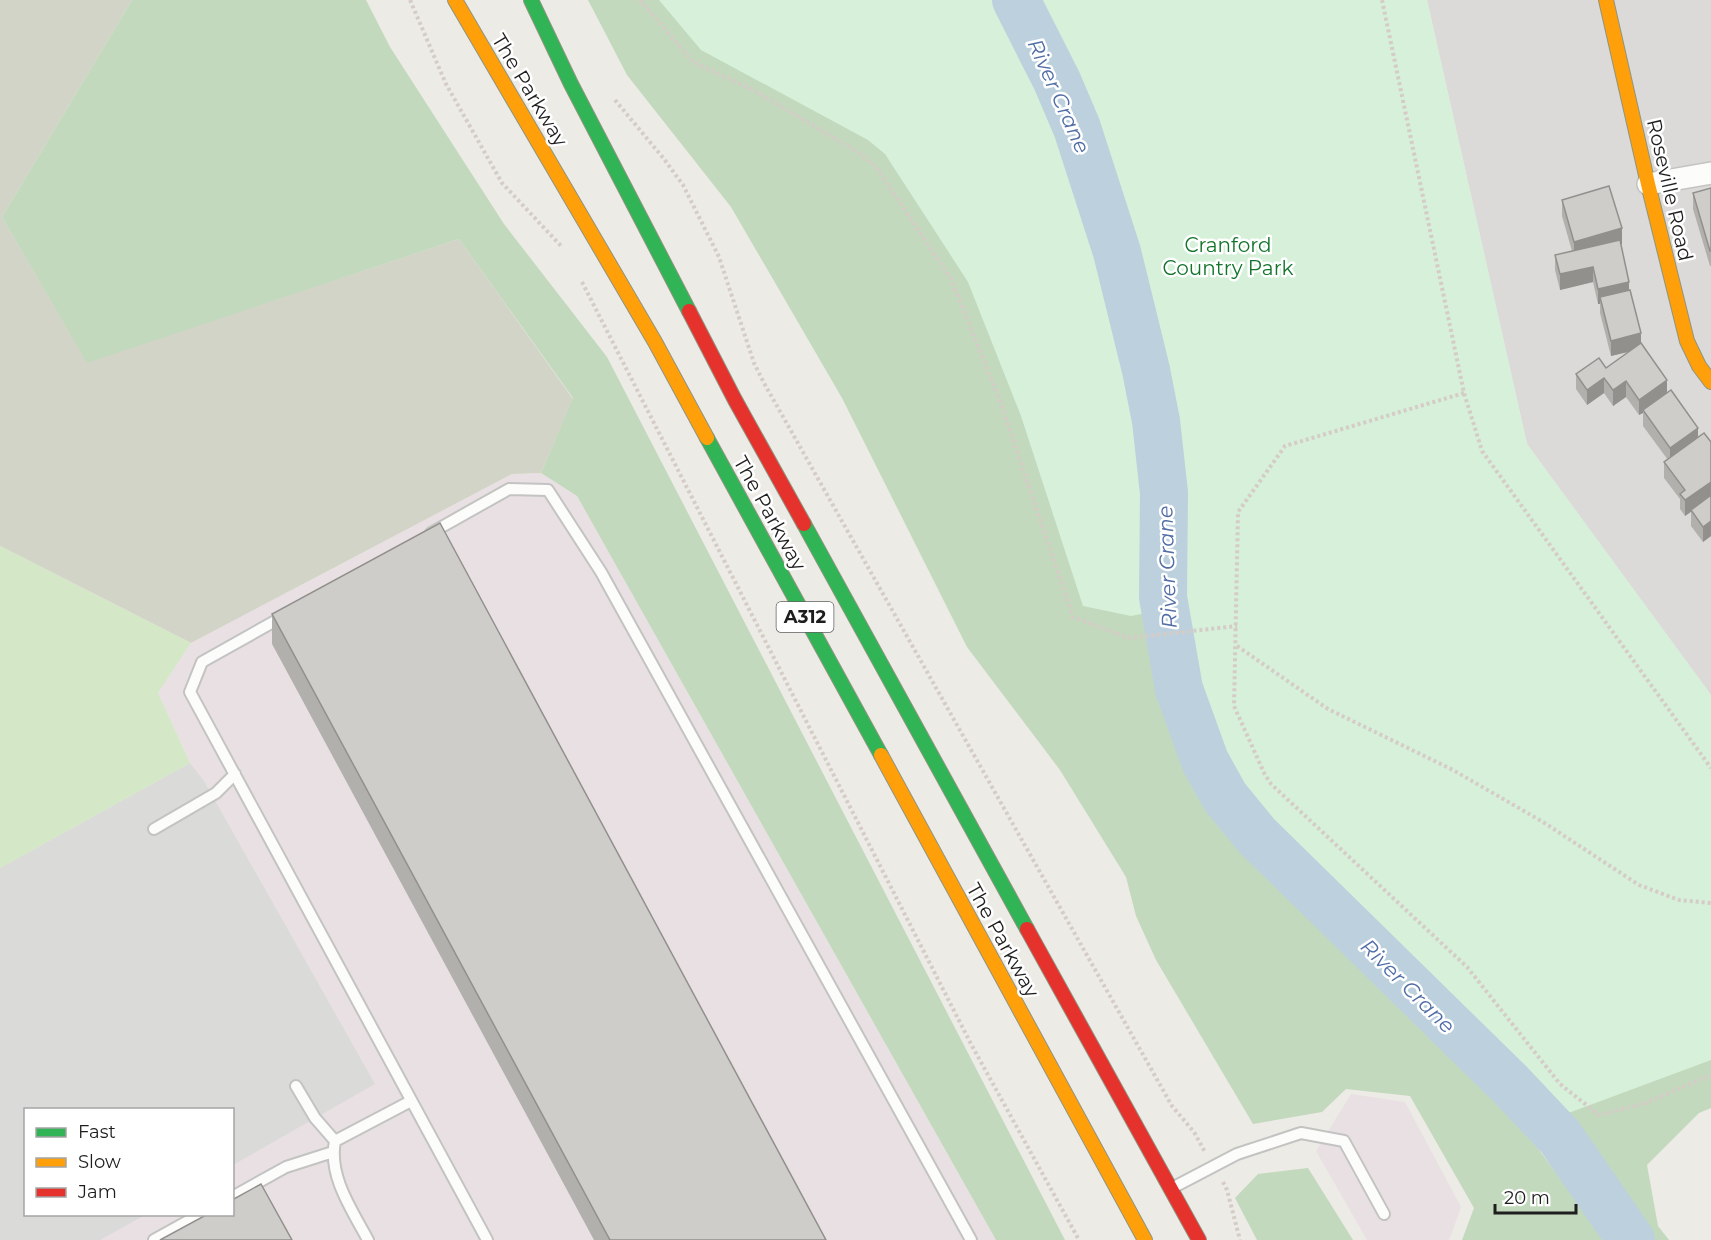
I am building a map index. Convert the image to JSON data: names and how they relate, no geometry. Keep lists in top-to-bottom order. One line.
{"streets":{"main road":["The Parkway","Roseville Road","A312"]},"water":["River Crane"],"parks":["Cranford Country Park"],"legend":["Fast","Slow","Jam"],"scale_bar":"20 m"}
